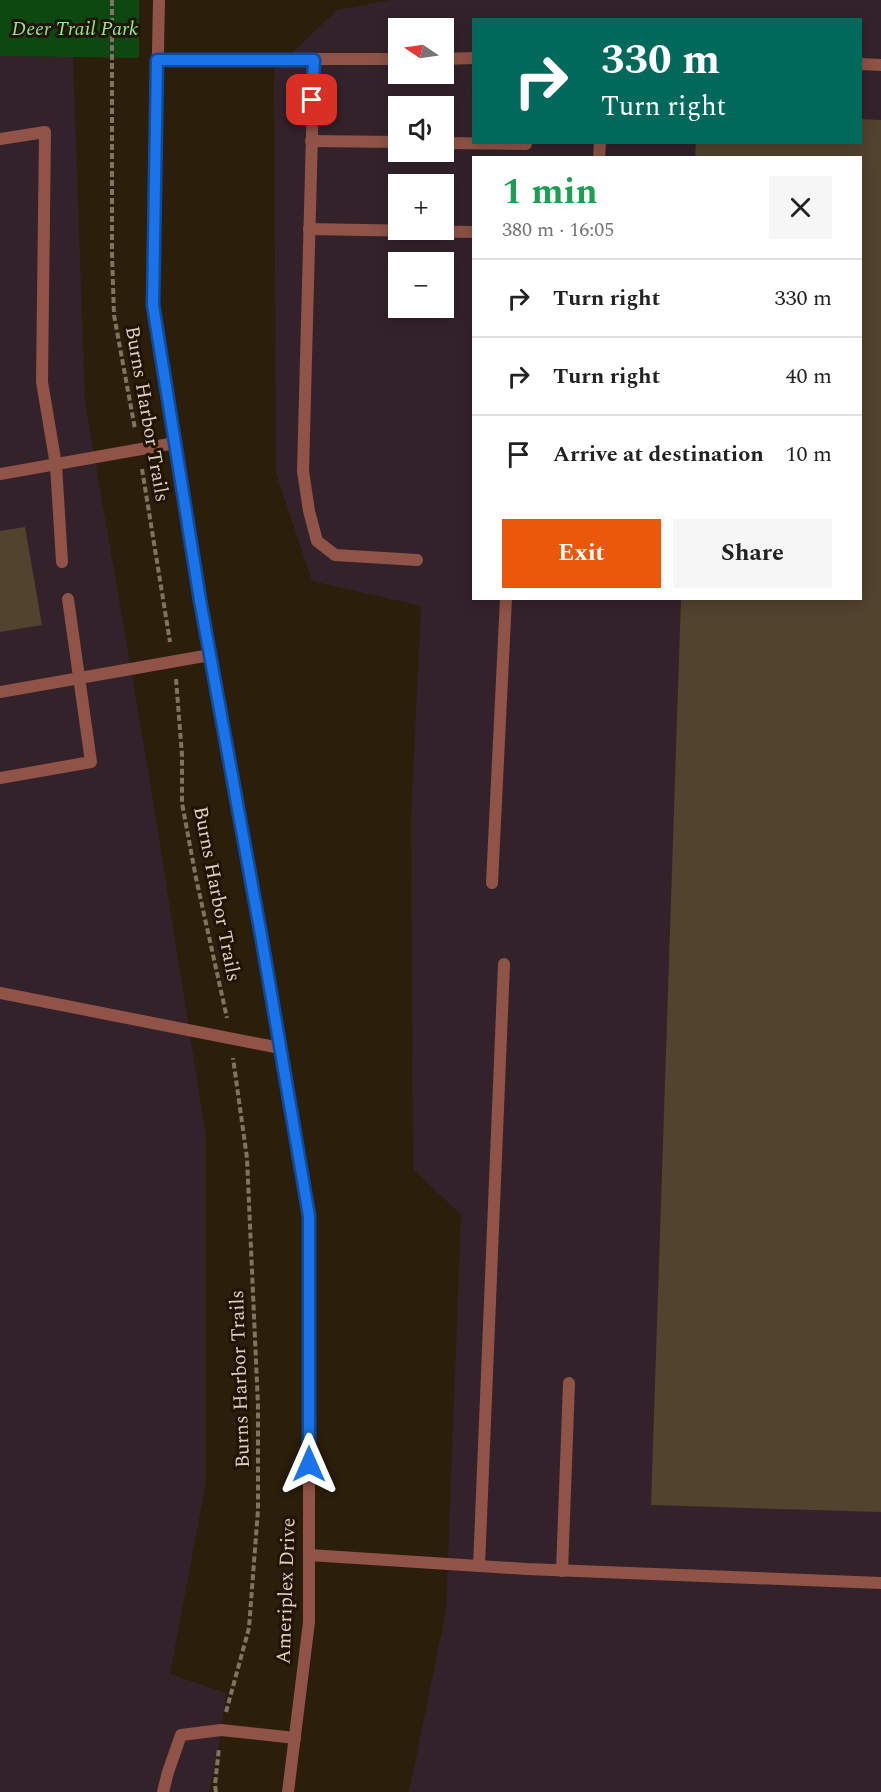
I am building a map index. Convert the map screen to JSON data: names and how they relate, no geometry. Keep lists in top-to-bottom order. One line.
{"streets":{"street":["Ameriplex Drive"],"path":["Burns Harbor Trails"]},"parks":["Deer Trail Park"],"north":"left","page":{"map_buttons":["+","−"],"turn":["330 m","Turn right"],"heading":["1 min","380 m · 16:05"],"list":[{"name":"Turn right","value":"330 m"},{"name":"Turn right","value":"40 m"},{"name":"Arrive at destination","value":"10 m"}],"buttons":["Exit","Share"]}}
